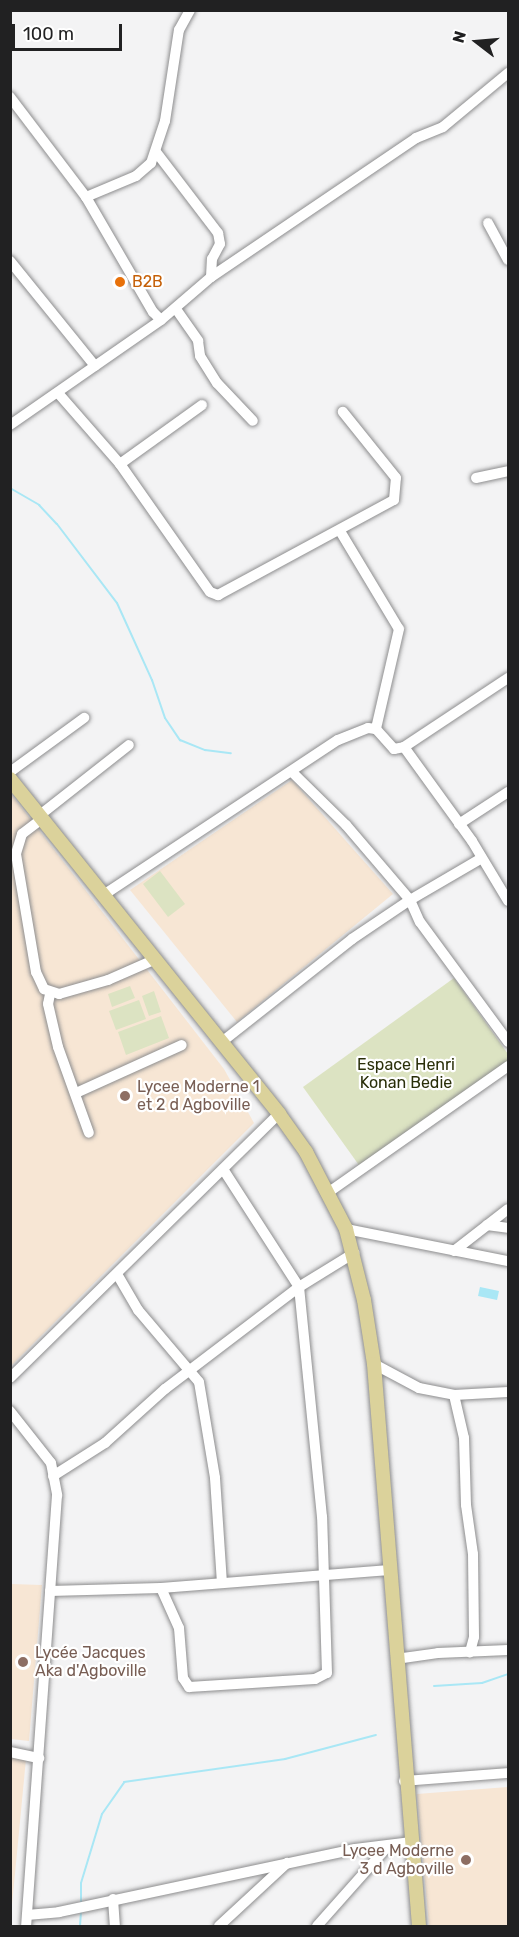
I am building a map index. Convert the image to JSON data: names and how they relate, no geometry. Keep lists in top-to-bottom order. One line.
{"parks":["Espace Henri Konan Bedie"],"places":["B2B","Lycee Moderne 1 et 2 d Agboville","Lycée Jacques Aka d'Agboville","Lycee Moderne 3 d Agboville"],"scale_bar":"100 m","north":"left"}
